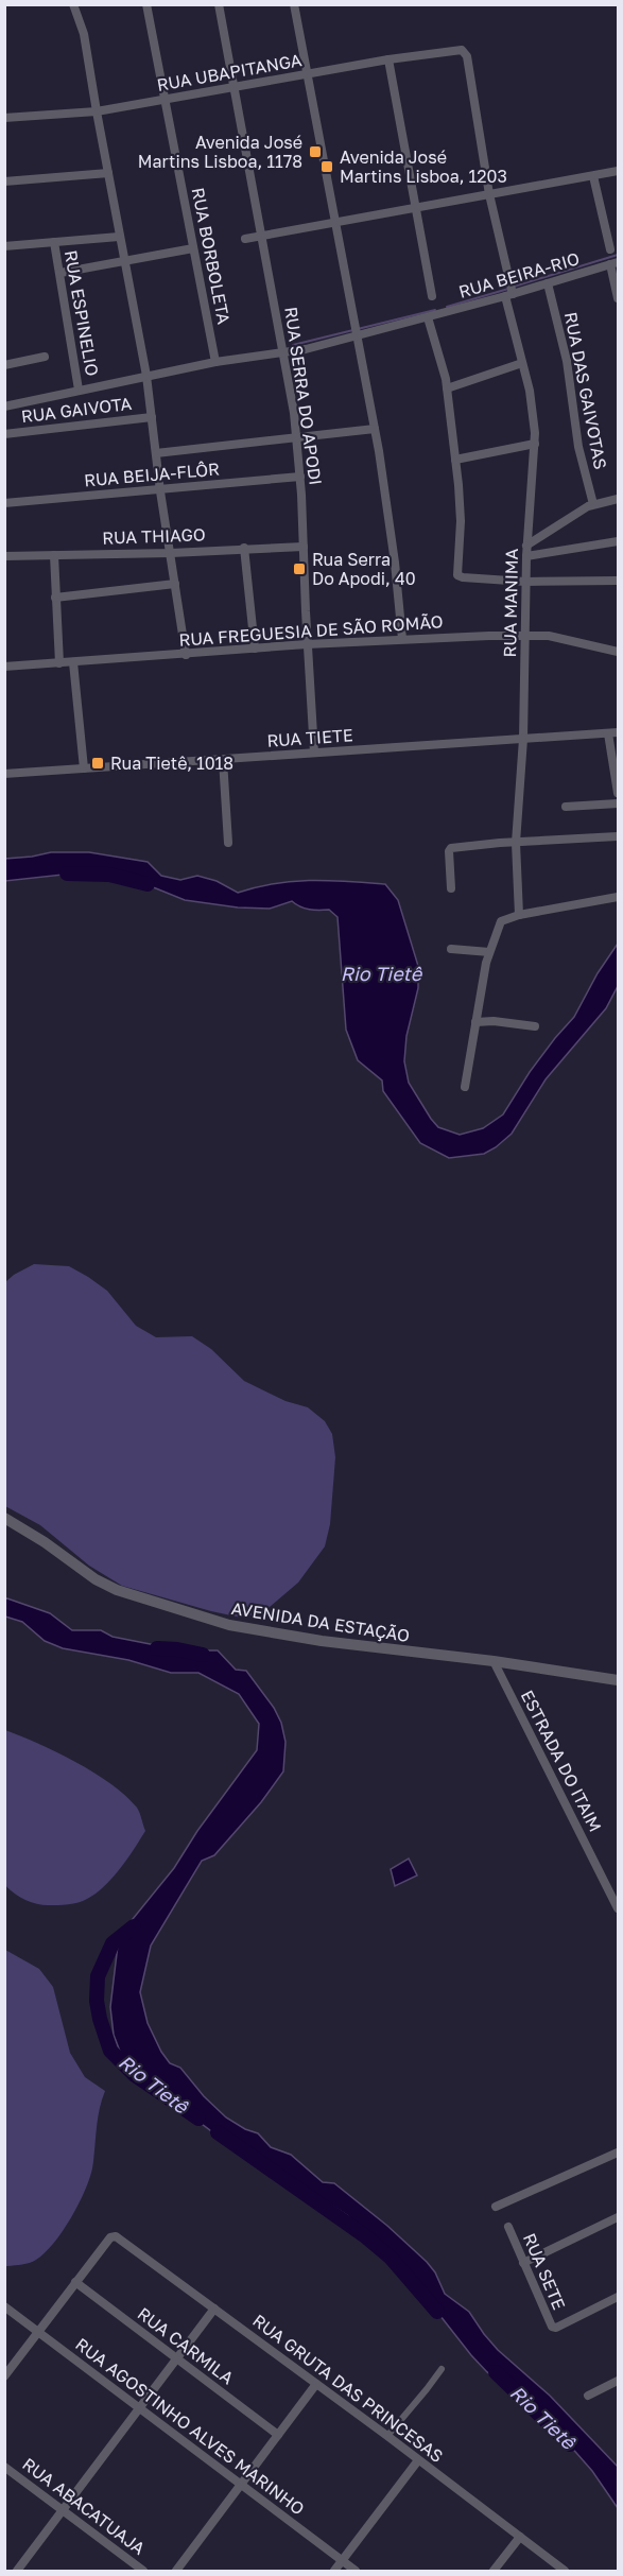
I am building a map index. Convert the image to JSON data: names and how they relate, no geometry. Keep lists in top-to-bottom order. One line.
{"streets":{"street":["RUA UBAPITANGA","RUA BORBOLETA","RUA BEIRA-RIO","RUA ESPINELIO","RUA DAS GAIVOTAS","RUA SERRA DO APODI","RUA GAIVOTA","RUA BEIJA-FLÔR","RUA THIAGO","RUA MANIMA","RUA FREGUESIA DE SÃO ROMÃO","RUA TIETE","AVENIDA DA ESTAÇÃO","ESTRADA DO ITAIM","RUA SETE","RUA CARMILA","RUA GRUTA DAS PRINCESAS","RUA AGOSTINHO ALVES MARINHO","RUA ABACATUAJA"]},"crossings":[["RUA UBAPITANGA","RUA BORBOLETA"],["RUA UBAPITANGA","RUA SERRA DO APODI"],["RUA UBAPITANGA","RUA MANIMA"],["RUA BORBOLETA","RUA BEIRA-RIO"],["RUA BEIRA-RIO","RUA ESPINELIO"],["RUA BEIRA-RIO","RUA DAS GAIVOTAS"],["RUA BEIRA-RIO","RUA SERRA DO APODI"],["RUA BEIRA-RIO","RUA MANIMA"],["RUA SERRA DO APODI","RUA BEIJA-FLÔR"],["RUA SERRA DO APODI","RUA THIAGO"],["RUA SERRA DO APODI","RUA FREGUESIA DE SÃO ROMÃO"],["RUA SERRA DO APODI","RUA TIETE"],["RUA MANIMA","RUA FREGUESIA DE SÃO ROMÃO"],["RUA MANIMA","RUA TIETE"],["AVENIDA DA ESTAÇÃO","ESTRADA DO ITAIM"],["RUA CARMILA","RUA GRUTA DAS PRINCESAS"]],"water":["Rio Tietê"],"places":{"transit":["Avenida José Martins Lisboa, 1178","Avenida José Martins Lisboa, 1203","Rua Serra Do Apodi, 40","Rua Tietê, 1018"]}}
